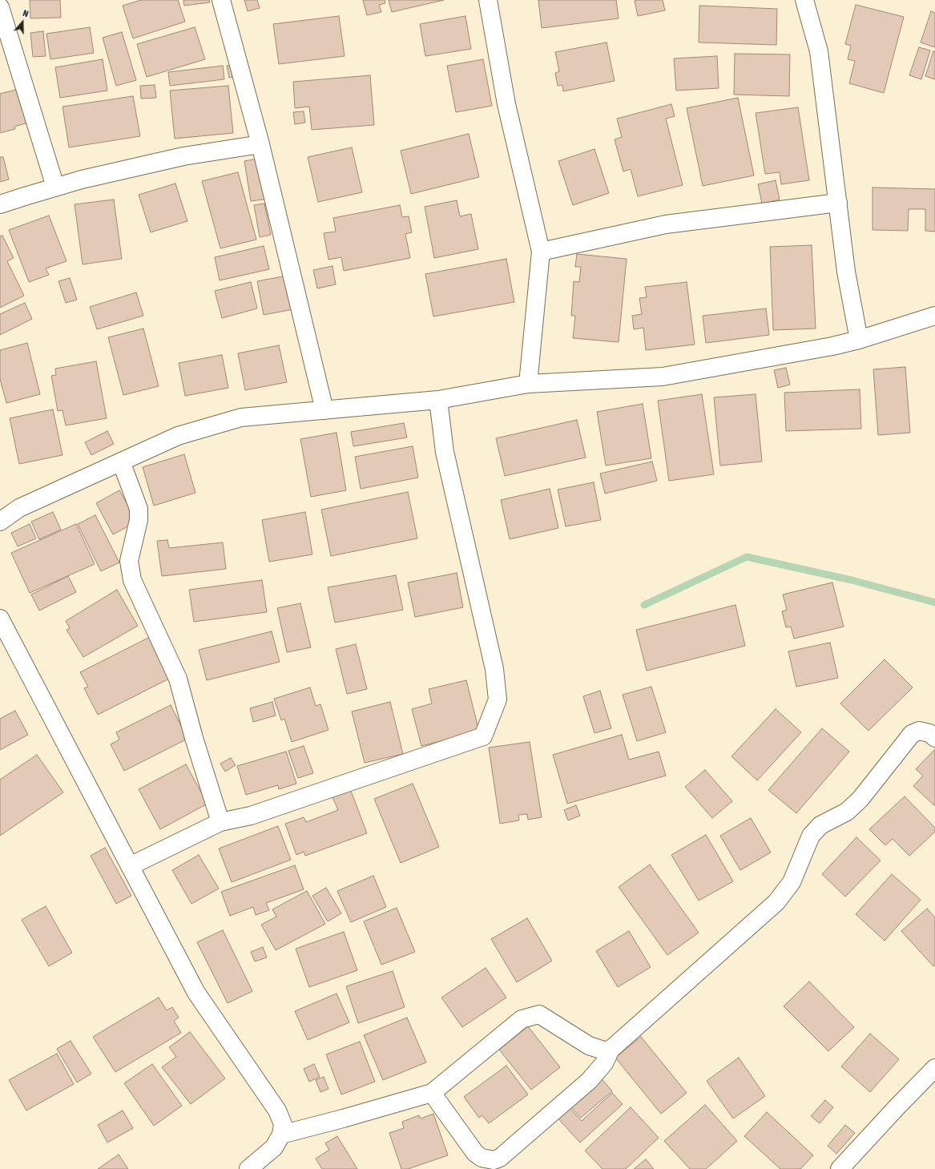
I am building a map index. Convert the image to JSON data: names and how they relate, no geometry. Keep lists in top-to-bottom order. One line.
{"north":"top"}
